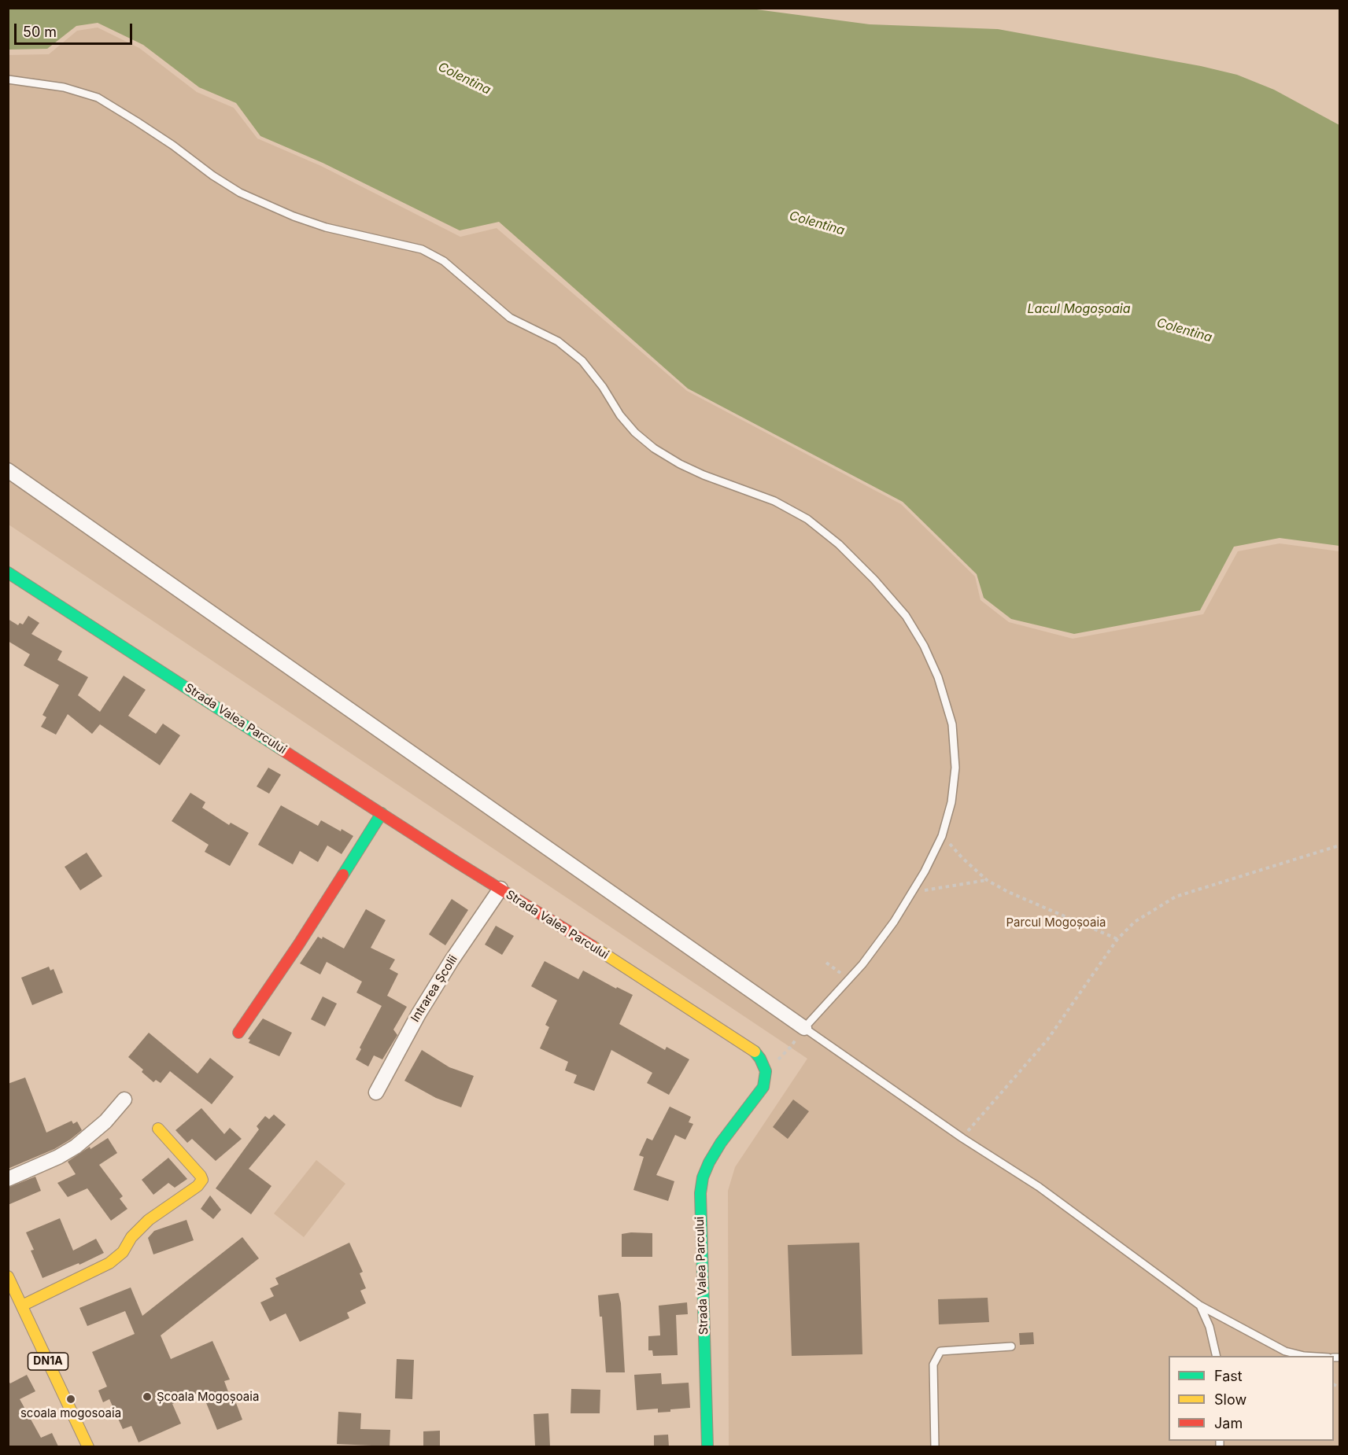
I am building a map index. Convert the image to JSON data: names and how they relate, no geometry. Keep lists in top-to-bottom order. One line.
{"streets":{"street":["Strada Valea Parcului","Intrarea Școlii","DN1A"]},"crossings":[["Strada Valea Parcului","Intrarea Școlii"]],"water":["Colentina","Lacul Mogoșoaia"],"parks":["Parcul Mogoșoaia"],"places":["Școala Mogoșoaia","scoala mogosoaia"],"legend":["Fast","Slow","Jam"],"scale_bar":"50 m"}
